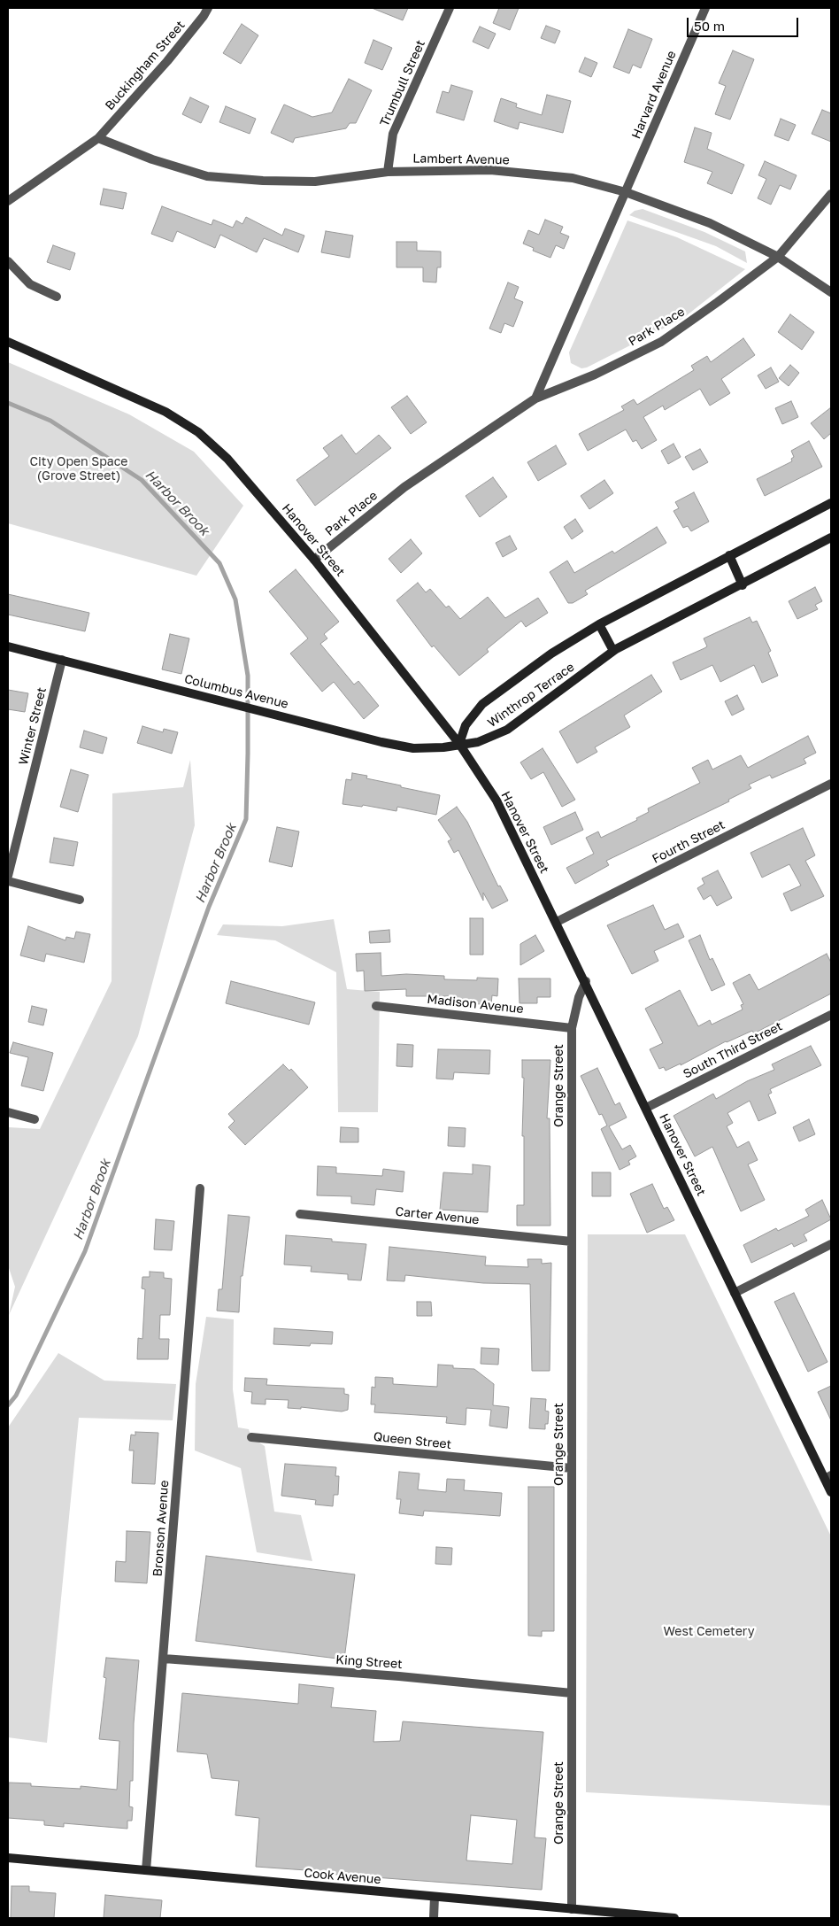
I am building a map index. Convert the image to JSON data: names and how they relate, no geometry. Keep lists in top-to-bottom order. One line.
{"streets":{"main road":["Hanover Street","Columbus Avenue","Winthrop Terrace","Cook Avenue"],"street":["Buckingham Street","Trumbull Street","Harvard Avenue","Lambert Avenue","Park Place","Winter Street","Fourth Street","Madison Avenue","South Third Street","Orange Street","Carter Avenue","Queen Street","Bronson Avenue","King Street"]},"crossings":[["Buckingham Street","Lambert Avenue"],["Trumbull Street","Lambert Avenue"],["Harvard Avenue","Lambert Avenue"],["Lambert Avenue","Park Place"],["Park Place","Hanover Street"],["Hanover Street","Columbus Avenue"],["Hanover Street","Winthrop Terrace"],["Hanover Street","Fourth Street"],["Hanover Street","South Third Street"],["Hanover Street","Orange Street"],["Columbus Avenue","Winthrop Terrace"],["Columbus Avenue","Winter Street"],["Madison Avenue","Orange Street"],["Orange Street","Carter Avenue"],["Orange Street","Queen Street"],["Orange Street","King Street"],["Orange Street","Cook Avenue"],["Bronson Avenue","King Street"],["Bronson Avenue","Cook Avenue"]],"water":["Harbor Brook"],"parks":["City Open Space (Grove Street)","West Cemetery"],"scale_bar":"50 m"}
